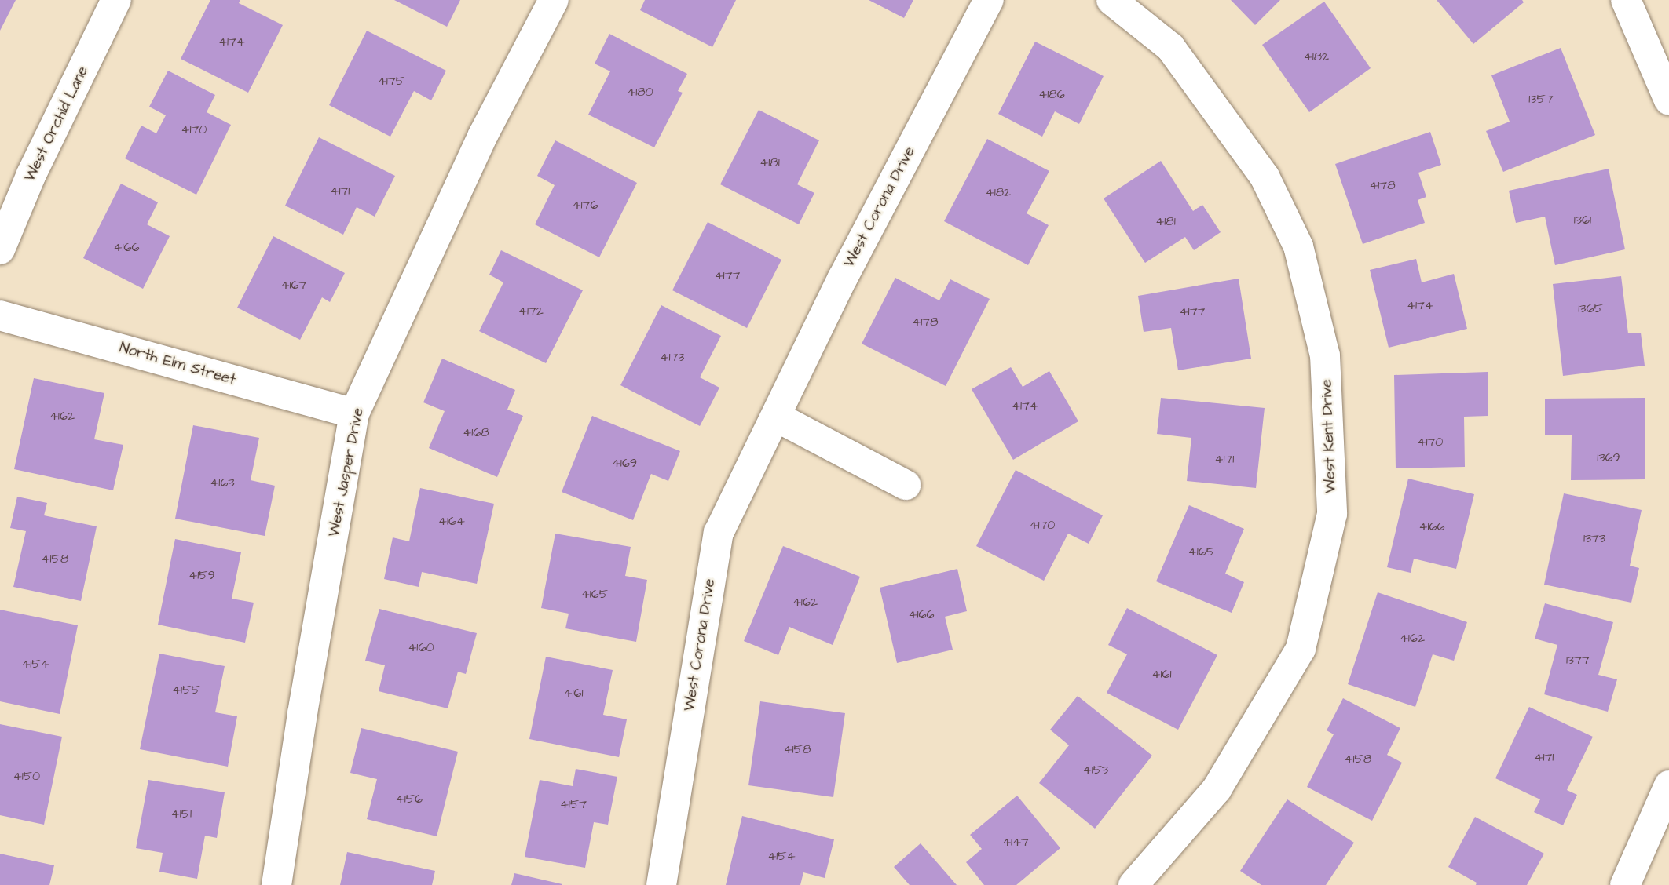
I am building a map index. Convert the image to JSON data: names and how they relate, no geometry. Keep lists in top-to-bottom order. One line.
{"streets":{"street":["West Orchid Lane","West Corona Drive","North Elm Street","West Kent Drive","West Jasper Drive"]},"crossings":[["North Elm Street","West Jasper Drive"]],"house_numbers":["4174","4182","4175","4180","4186","1357","4170","4181","4178","4171","4182","4176","1361","4181","4166","4177","4167","4174","1365","4172","4177","4178","4173","4174","4162","4168","4170","1369","4171","4169","4163","4164","4170","4166","1373","4165","4158","4159","4165","4162","4166","4162","4160","1377","4154","4161","4155","4161","4158","4171","4158","4153","4150","4156","4157","4151","4147","4154"]}
